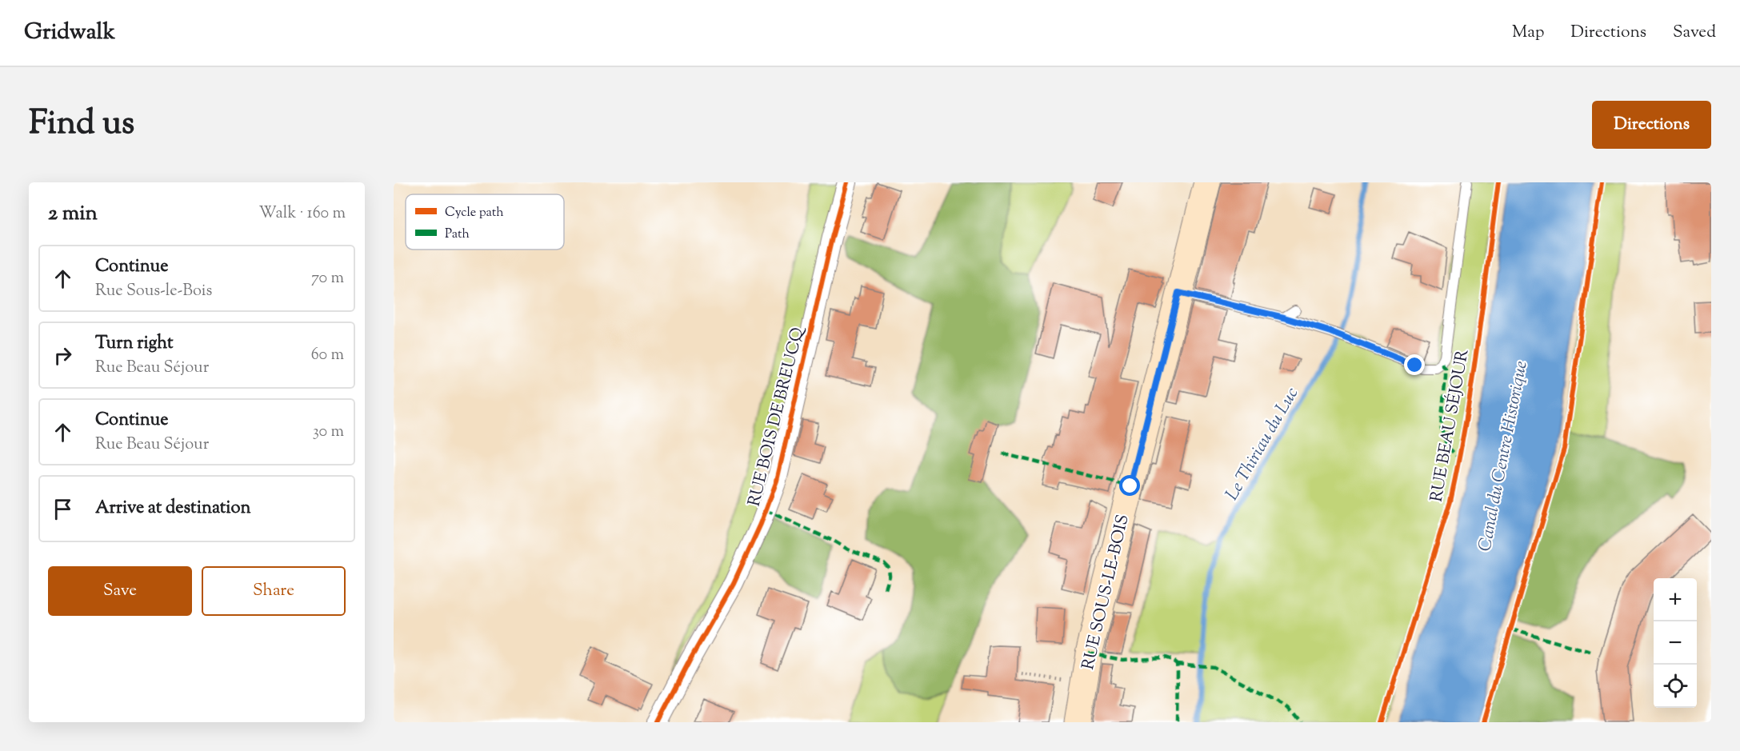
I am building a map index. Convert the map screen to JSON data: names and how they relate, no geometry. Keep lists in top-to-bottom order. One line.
{"streets":{"street":["RUE BOIS DE BREUCQ","RUE SOUS-LE-BOIS"],"lane":["RUE BEAU SÉJOUR"]},"water":["Le Thiriau du Luc","Canal du Centre Historique"],"legend":["Cycle path","Path"],"page":{"header":"Gridwalk","nav":["Map","Directions","Saved"],"title":"Find us","buttons":["Directions",["Save","Share"]],"heading":["2 min","Walk · 160 m"],"list":[["Continue","Rue Sous-le-Bois","70 m"],["Turn right","Rue Beau Séjour","60 m"],["Continue","Rue Beau Séjour","30 m"],"Arrive at destination"],"map_buttons":["+","−"]}}
